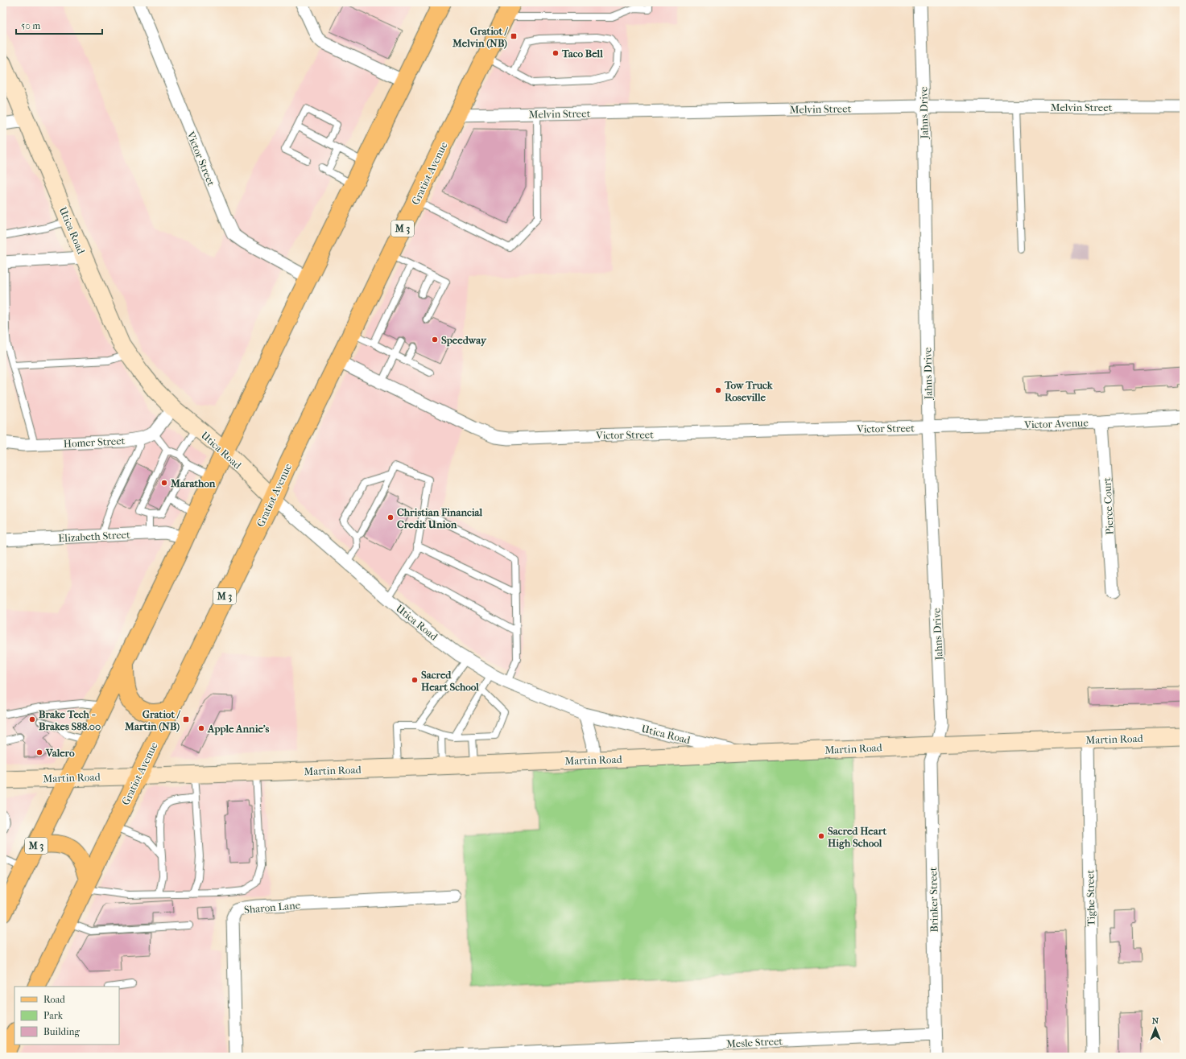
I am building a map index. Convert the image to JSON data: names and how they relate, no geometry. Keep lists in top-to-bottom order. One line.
{"streets":{"main road":["Gratiot Avenue","M 3"],"street":["Melvin Street","Jahns Drive","Victor Street","Utica Road","Victor Avenue","Homer Street","Pierce Court","Elizabeth Street","Martin Road","Tighe Street","Brinker Street","Sharon Lane","Mesle Street"]},"crossings":[["Melvin Street","Jahns Drive"],["Melvin Street","Gratiot Avenue"],["Jahns Drive","Victor Street"],["Jahns Drive","Victor Avenue"],["Jahns Drive","Martin Road"],["Jahns Drive","Brinker Street"],["Victor Street","Gratiot Avenue"],["Victor Street","M 3"],["Victor Street","Victor Avenue"],["Gratiot Avenue","Utica Road"],["Gratiot Avenue","Martin Road"],["M 3","Utica Road"],["M 3","Elizabeth Street"],["M 3","Martin Road"],["Utica Road","Martin Road"],["Victor Avenue","Pierce Court"],["Martin Road","Tighe Street"],["Martin Road","Brinker Street"],["Brinker Street","Mesle Street"]],"places":{"transit":["Gratiot / Melvin (NB)","Gratiot / Martin (NB)"],"other":["Taco Bell","Speedway","Tow Truck Roseville","Marathon","Christian Financial Credit Union","Sacred Heart School","Brake Tech - Brakes S88.00","Apple Annie's","Valero","Sacred Heart High School"]},"legend":["Road","Park","Building"],"scale_bar":"50 m","north":"top"}
